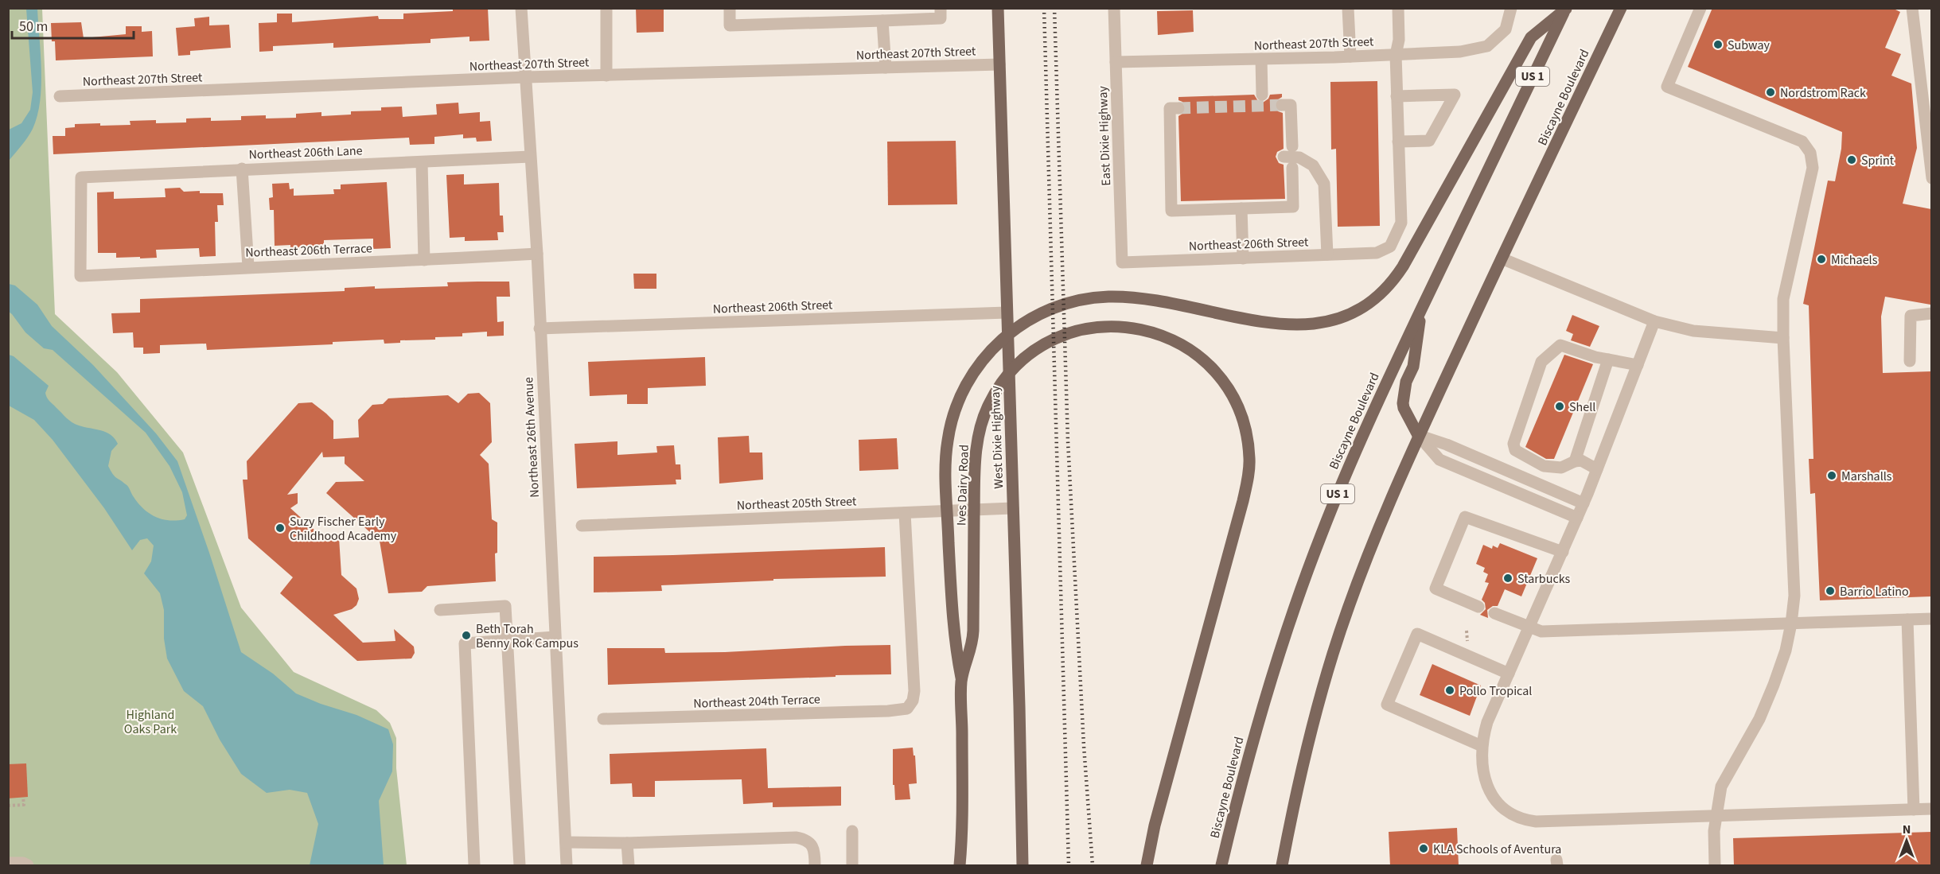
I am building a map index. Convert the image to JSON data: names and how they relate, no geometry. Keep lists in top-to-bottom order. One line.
{"streets":{"main road":["US 1","Biscayne Boulevard","West Dixie Highway","Ives Dairy Road"],"street":["Northeast 207th Street","East Dixie Highway","Northeast 206th Lane","Northeast 206th Street","Northeast 206th Terrace","Northeast 26th Avenue","Northeast 205th Street","Northeast 204th Terrace"]},"crossings":[["Northeast 207th Street","East Dixie Highway"],["Northeast 207th Street","Northeast 26th Avenue"],["Northeast 207th Street","West Dixie Highway"],["East Dixie Highway","Northeast 206th Street"],["Northeast 206th Lane","Northeast 206th Terrace"],["Northeast 206th Lane","Northeast 26th Avenue"],["Northeast 206th Street","Northeast 26th Avenue"],["Northeast 206th Street","West Dixie Highway"],["Northeast 206th Terrace","Northeast 26th Avenue"],["West Dixie Highway","Northeast 205th Street"],["Northeast 205th Street","Northeast 204th Terrace"]],"parks":["Highland Oaks Park"],"places":["Subway","Nordstrom Rack","Sprint","Michaels","Shell","Marshalls","Suzy Fischer Early Childhood Academy","Starbucks","Barrio Latino","Beth Torah Benny Rok Campus","Pollo Tropical","KLA Schools of Aventura"],"scale_bar":"50 m","north":"top"}
